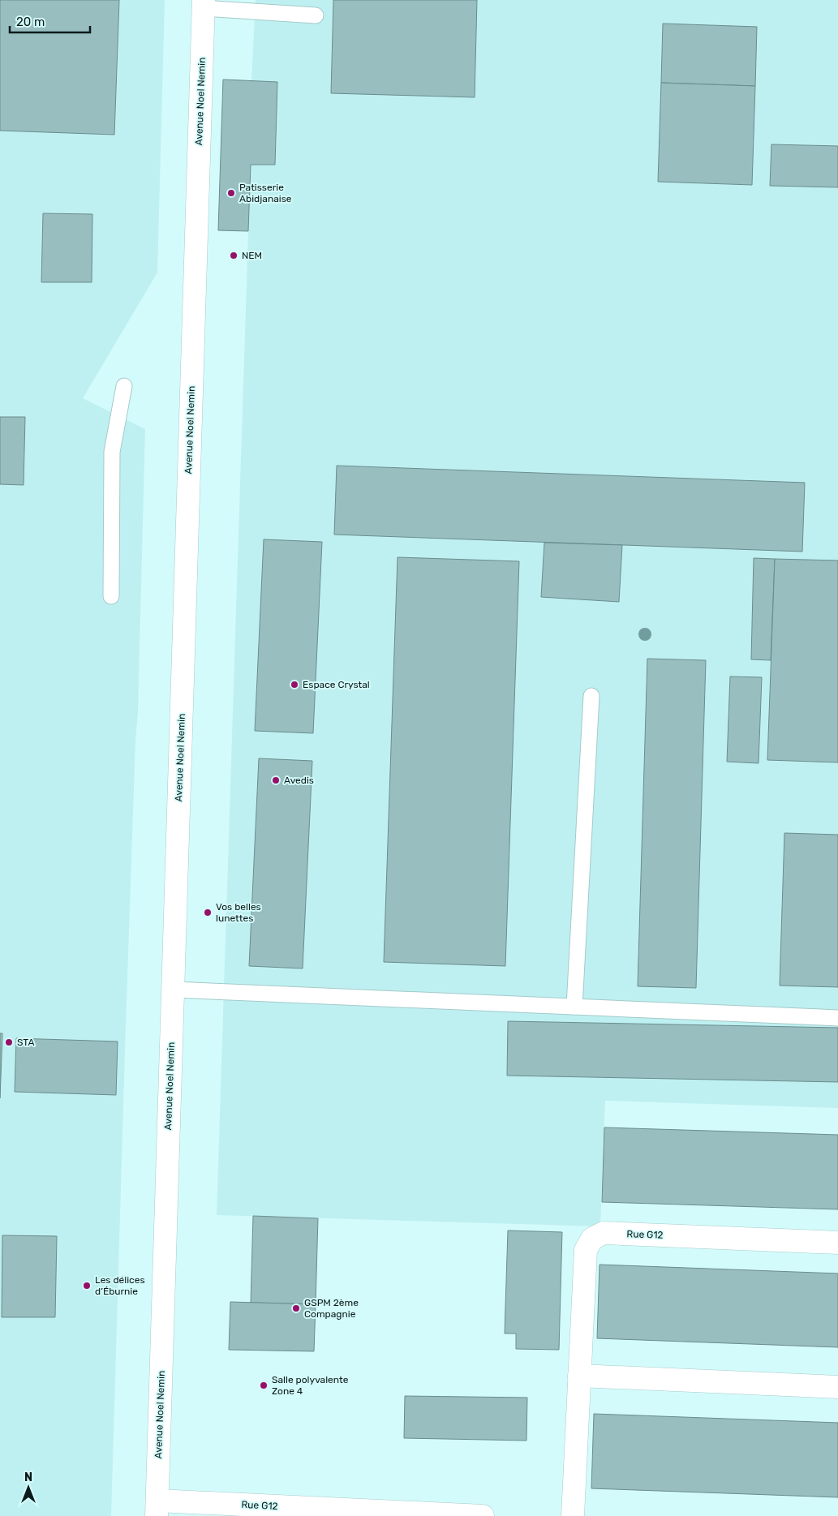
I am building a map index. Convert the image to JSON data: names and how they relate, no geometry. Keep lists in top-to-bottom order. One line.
{"streets":{"street":["Avenue Noel Nemin","Rue G12"]},"crossings":[["Avenue Noel Nemin","Rue G12"]],"places":["Patisserie Abidjanaise","NEM","Espace Crystal","Avedis","Vos belles lunettes","STA","Les délices d’Éburnie","GSPM 2ème Compagnie","Salle polyvalente Zone 4"],"scale_bar":"20 m","north":"top"}
